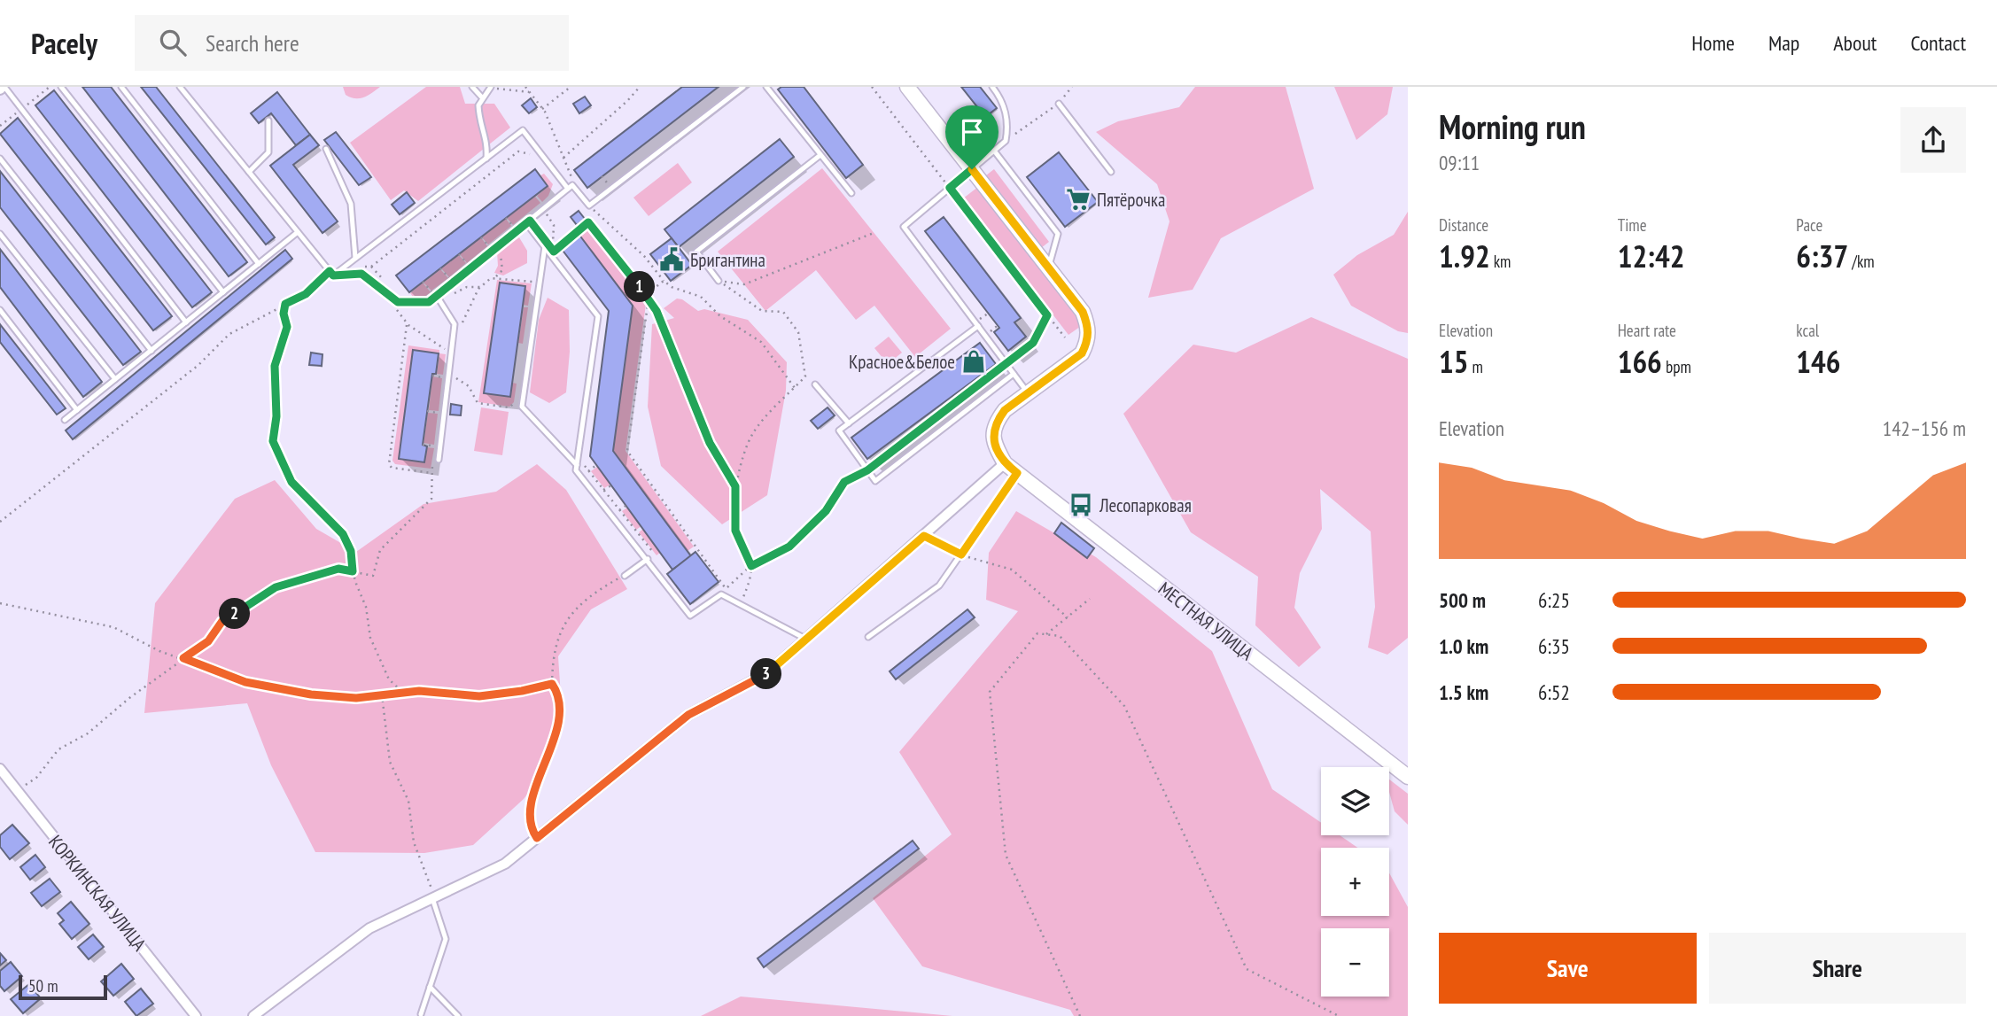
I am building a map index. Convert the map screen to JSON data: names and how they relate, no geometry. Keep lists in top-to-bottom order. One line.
{"streets":{"main road":["МЕСТНАЯ УЛИЦА"],"street":["КОРКИНСКАЯ УЛИЦА"]},"places":{"supermarket":["Пятёрочка"],"public building":["Бригантина"],"shop":["Красное&Белое"],"bus stop":["Лесопарковая"]},"scale_bar":"50 m","page":{"header":"Pacely","search":"Search here","nav":["Home","Map","About","Contact"],"heading":["Morning run","09:11"],"stats":[["Distance","1.92 km"],["Time","12:42"],["Pace","6:37 /km"],["Elevation","15 m"],["Heart rate","166 bpm"],["kcal","146"]],"pins":["1","2","3"],"chart":["Elevation","142–156 m"],"list":[{"name":"500 m","note":"6:25"},{"name":"1.0 km","note":"6:35"},{"name":"1.5 km","note":"6:52"}],"map_buttons":["+","−"],"buttons":["Save","Share"],"scale":"50 m"}}
